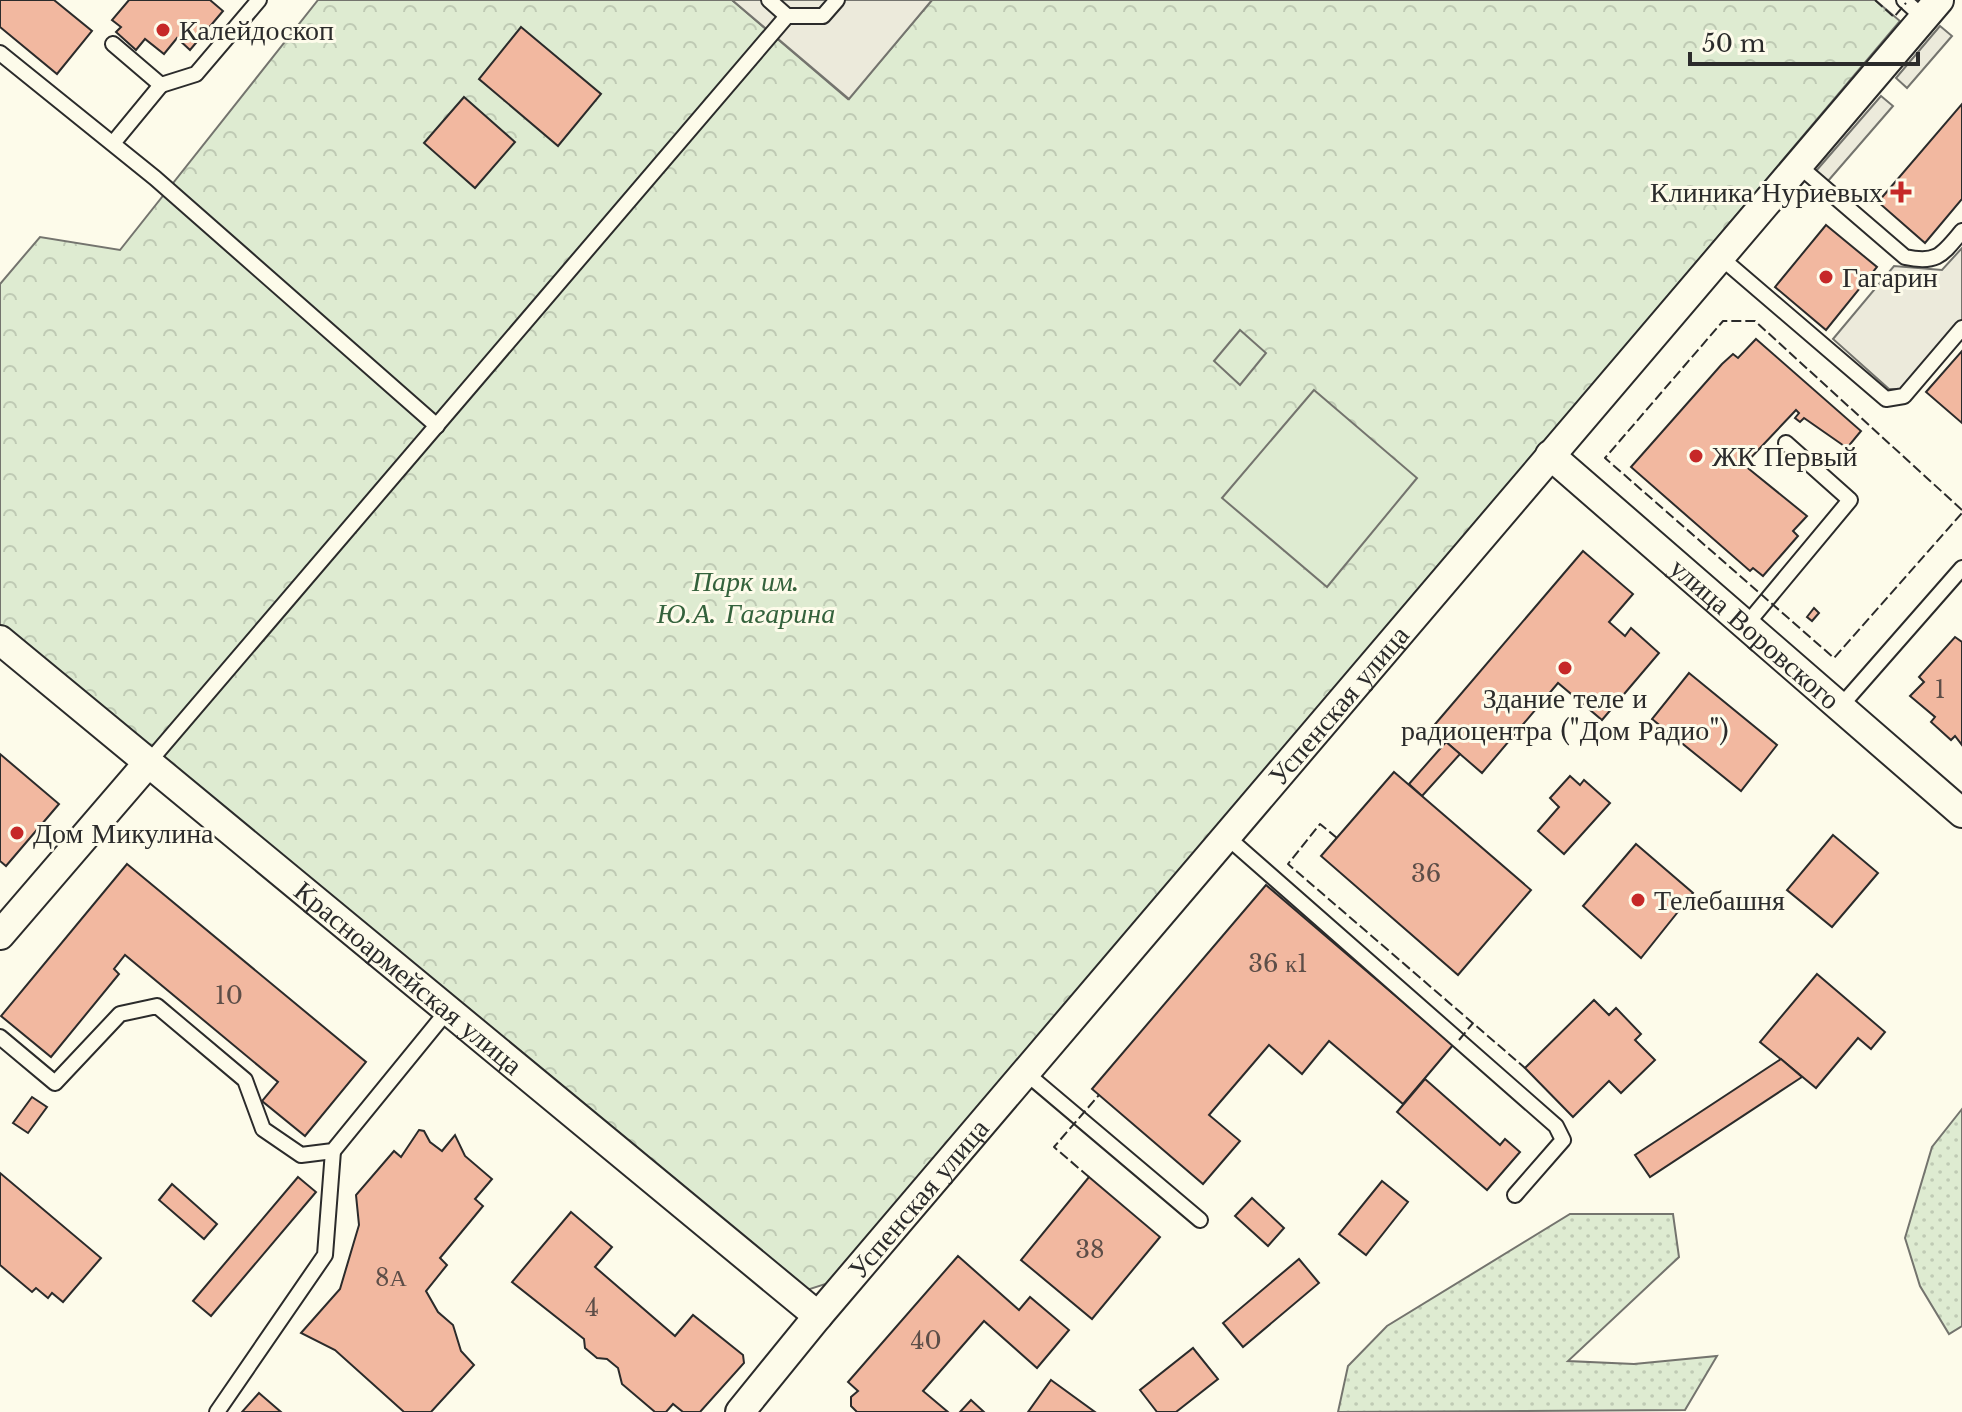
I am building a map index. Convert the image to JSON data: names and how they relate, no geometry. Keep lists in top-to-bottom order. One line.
{"streets":{"street":["улица Воровского","Успенская улица","Красноармейская улица"]},"crossings":[["улица Воровского","Успенская улица"],["Успенская улица","Красноармейская улица"]],"parks":["Парк им. Ю.А. Гагарина"],"places":{"other":["Калейдоскоп","Гагарин","ЖК Первый","Здание теле и радиоцентра (\"Дом Радио\")","Дом Микулина","Телебашня"],"health":["Клиника Нуриевых"]},"house_numbers":["1","36","36 к1","10","38","8А","4","40"],"scale_bar":"50 m"}
